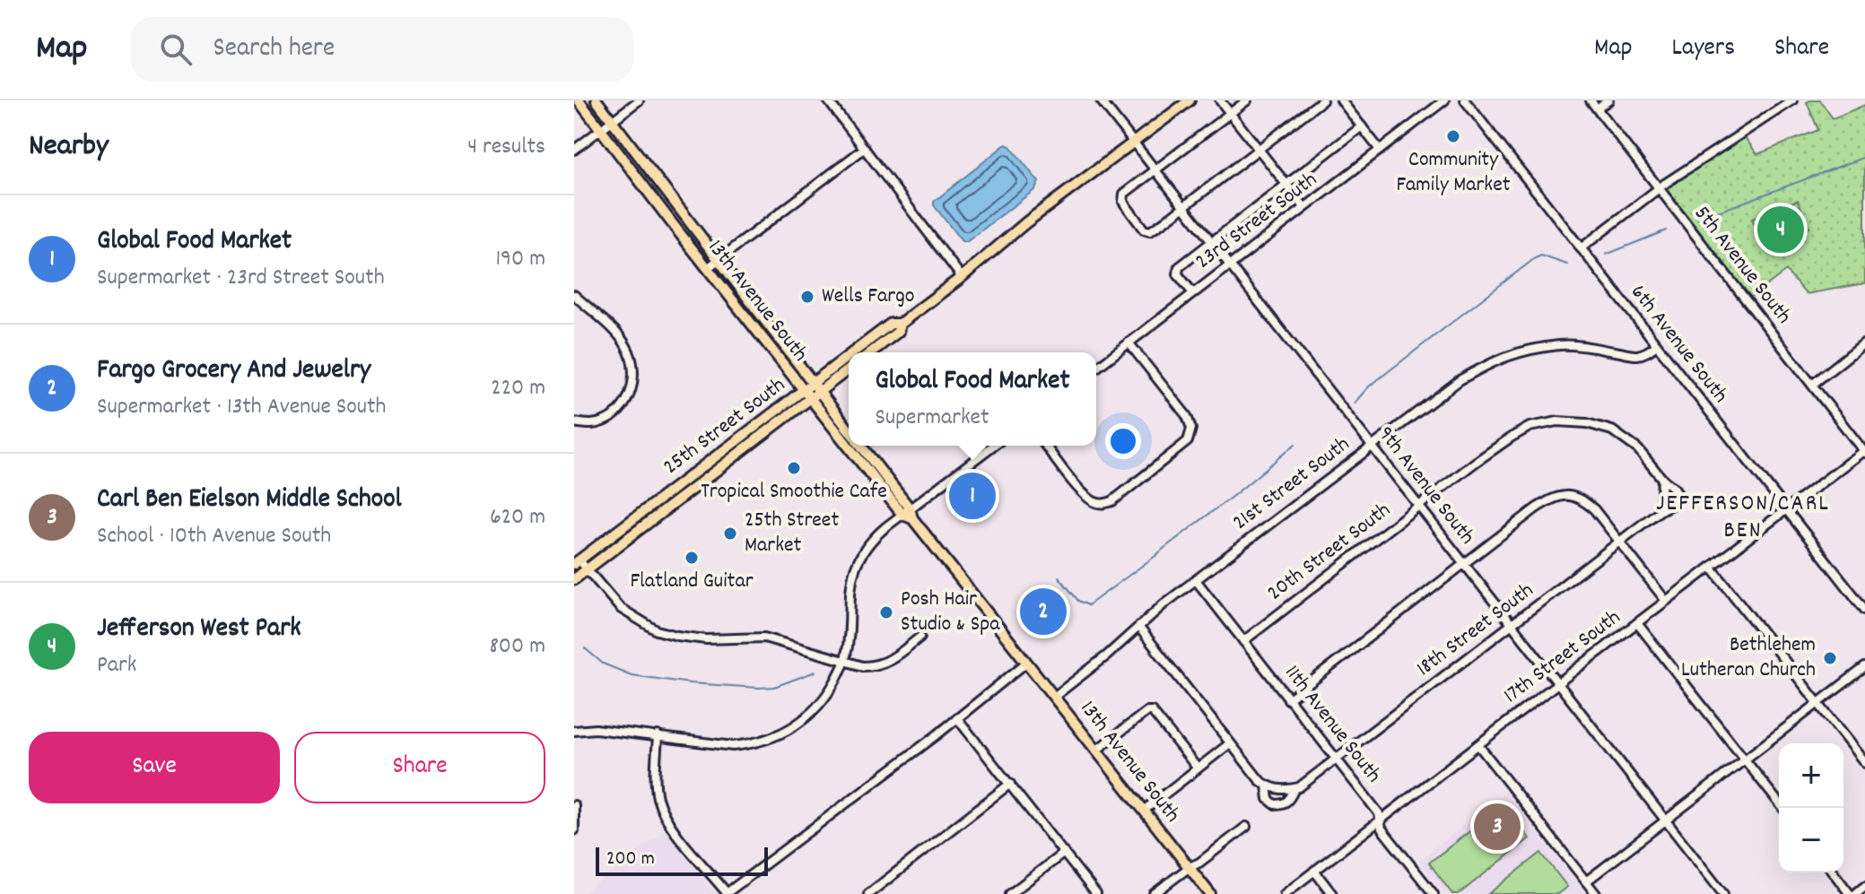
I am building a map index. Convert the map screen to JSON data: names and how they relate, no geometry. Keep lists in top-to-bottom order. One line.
{"streets":{"main road":["13th Avenue South","25th Street South"],"street":["23rd Street South","5th Avenue South","6th Avenue South","21st Street South","9th Avenue South","20th Street South","18th Street South","17th Street South","11th Avenue South"]},"crossings":[["23rd Street South","9th Avenue South"],["5th Avenue South","17th Street South"],["13th Avenue South","25th Street South"],["13th Avenue South","21st Street South"],["6th Avenue South","21st Street South"],["6th Avenue South","17th Street South"],["25th Street South","9th Avenue South"],["21st Street South","9th Avenue South"],["21st Street South","11th Avenue South"],["9th Avenue South","20th Street South"],["9th Avenue South","18th Street South"],["9th Avenue South","17th Street South"],["20th Street South","11th Avenue South"],["18th Street South","11th Avenue South"],["17th Street South","11th Avenue South"]],"districts":["JEFFERSON/CARL BEN"],"places":["Community Family Market","Wells Fargo","Tropical Smoothie Cafe","25th Street Market","Flatland Guitar","Posh Hair Studio & Spa","Bethlehem Lutheran Church"],"scale_bar":"200 m","page":{"header":"Map","search":"Search here","nav":["Map","Layers","Share"],"heading":["Nearby","4 results"],"list":[{"mark":"1","name":"Global Food Market","note":"Supermarket · 23rd Street South","value":"190 m"},{"mark":"2","name":"Fargo Grocery And Jewelry","note":"Supermarket · 13th Avenue South","value":"220 m"},{"mark":"3","name":"Carl Ben Eielson Middle School","note":"School · 10th Avenue South","value":"620 m"},{"mark":"4","name":"Jefferson West Park","note":"Park","value":"800 m"}],"pins":["4","1","2","3"],"popup":["Global Food Market","Supermarket"],"buttons":["Save","Share"],"map_buttons":["+","−"],"scale":"200 m"}}
